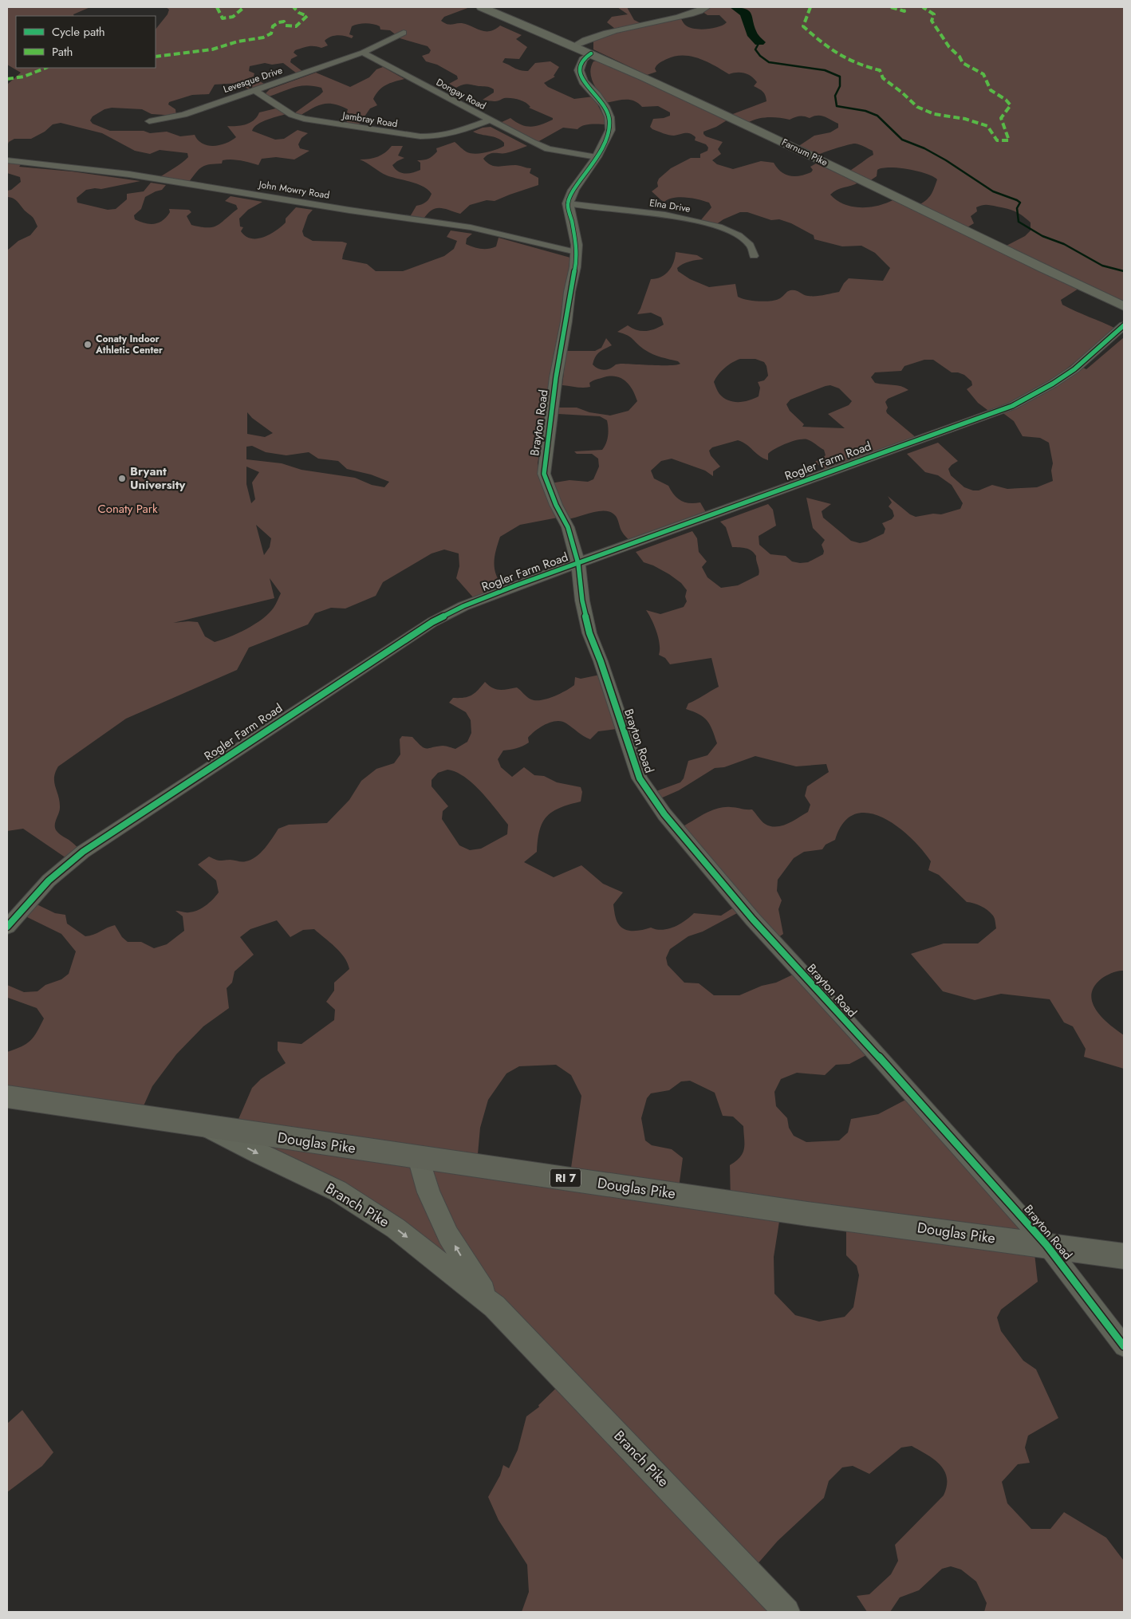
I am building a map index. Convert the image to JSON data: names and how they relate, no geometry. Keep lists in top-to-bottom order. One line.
{"streets":{"main road":["Farnum Pike","Douglas Pike","RI 7","Branch Pike"],"street":["Levesque Drive","Dongay Road","Jambray Road","John Mowry Road","Elna Drive","Brayton Road","Rogler Farm Road"]},"crossings":[["Levesque Drive","Dongay Road"],["Levesque Drive","Jambray Road"],["Dongay Road","Jambray Road"],["John Mowry Road","Brayton Road"],["Elna Drive","Brayton Road"],["Brayton Road","Rogler Farm Road"],["Brayton Road","Douglas Pike"],["Douglas Pike","Branch Pike"]],"parks":["Conaty Park"],"places":["Conaty Indoor Athletic Center","Bryant University"],"legend":["Cycle path","Path"]}
